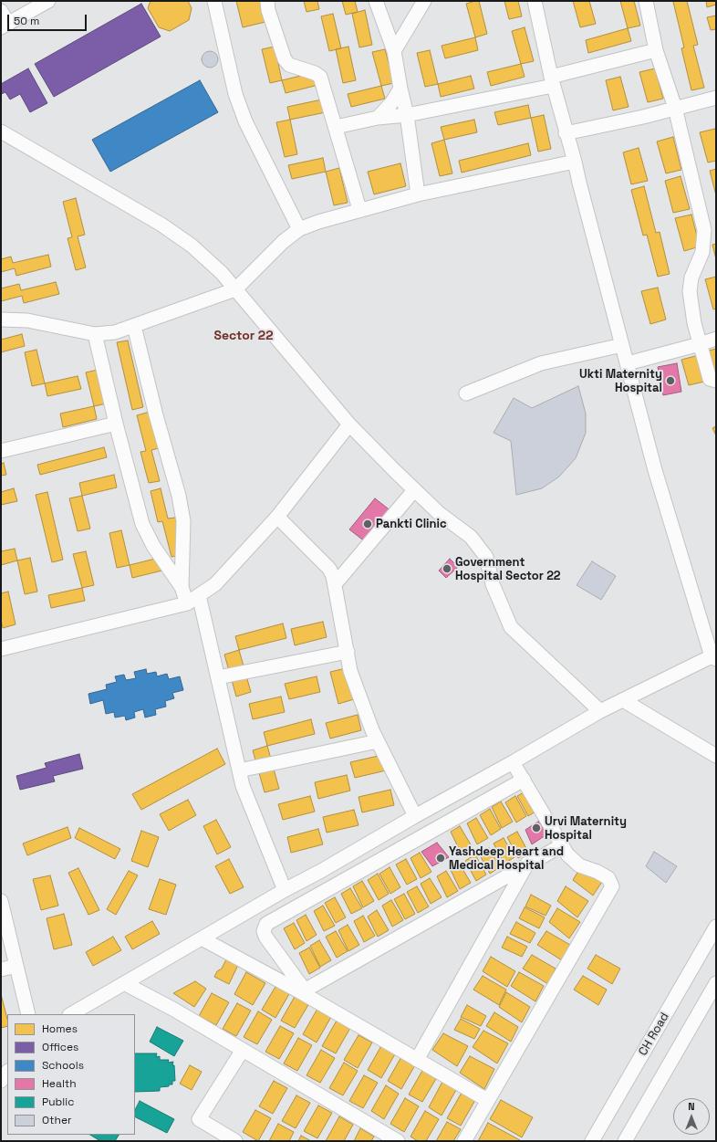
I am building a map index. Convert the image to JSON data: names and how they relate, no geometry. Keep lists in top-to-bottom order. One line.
{"streets":{"street":["CH Road"]},"districts":["Sector 22"],"places":["Ukti Maternity Hospital","Pankti Clinic","Government Hospital Sector 22","Urvi Maternity Hospital","Yashdeep Heart and Medical Hospital"],"legend":["Homes","Offices","Schools","Health","Public","Other"],"scale_bar":"50 m","north":"top"}
